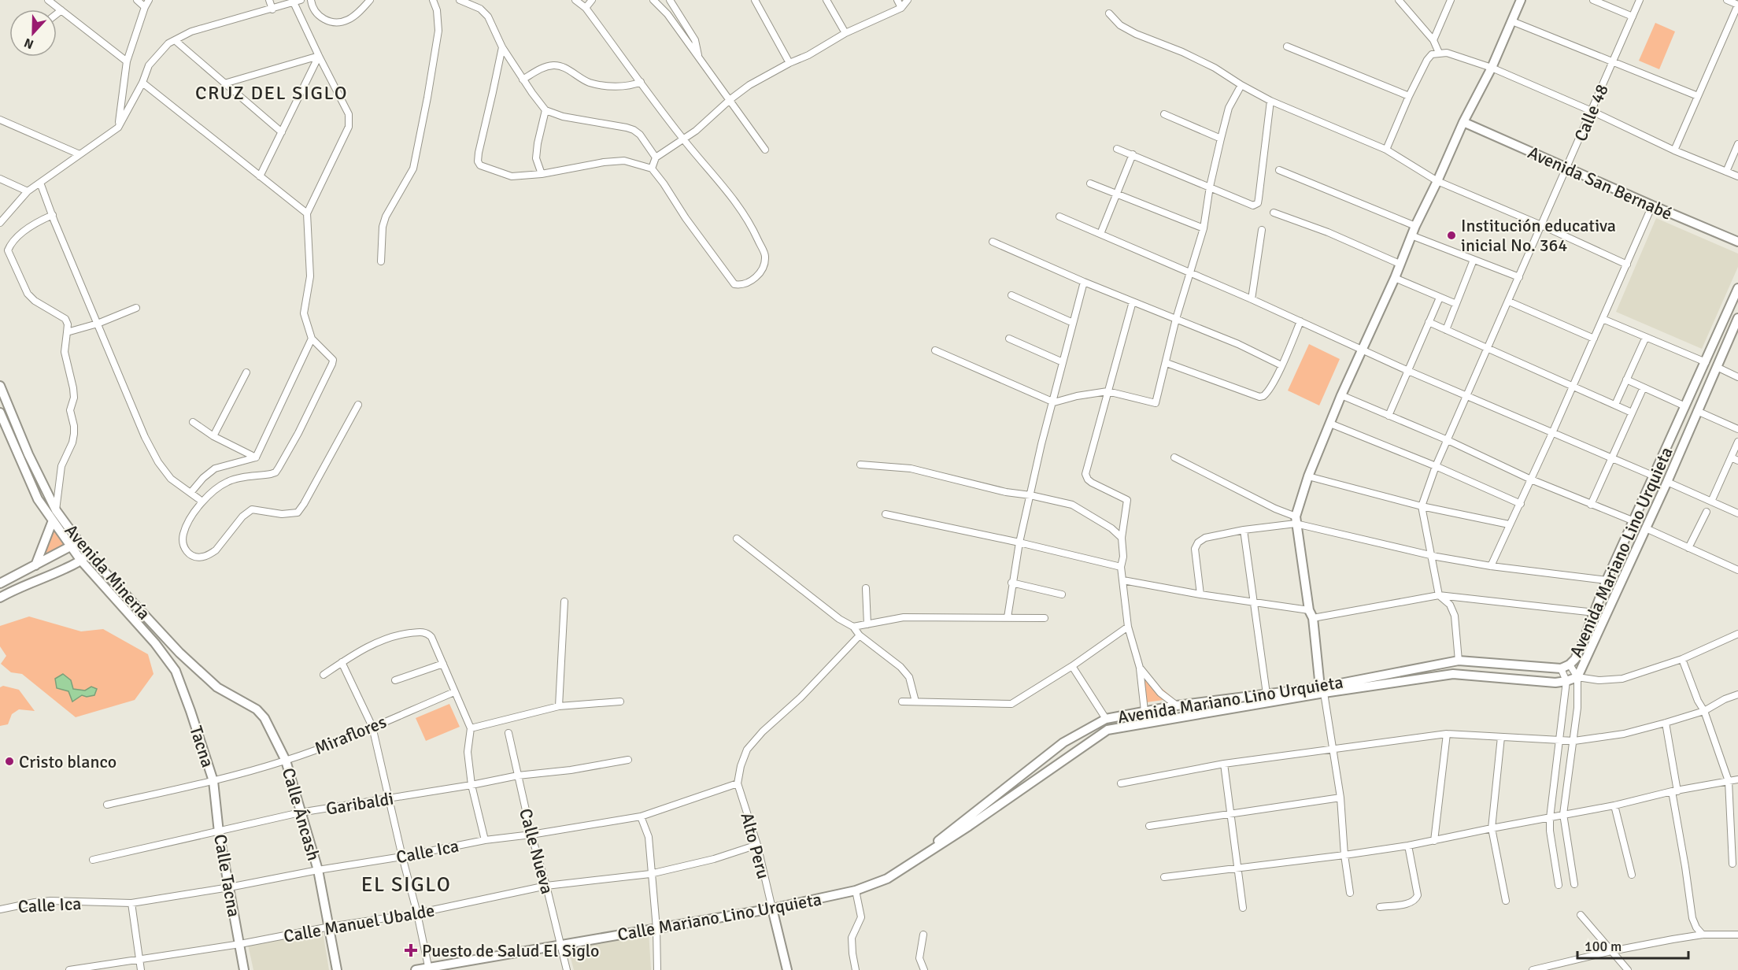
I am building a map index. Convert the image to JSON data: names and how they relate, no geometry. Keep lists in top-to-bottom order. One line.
{"streets":{"main road":["Avenida San Bernabé","Avenida Mariano Lino Urquieta","Avenida Minería","Tacna","Calle Áncash","Calle Tacna","Calle Mariano Lino Urquieta"],"street":["Calle 48","Miraflores","Garibaldi","Alto Peru","Calle Ica","Calle Nueva","Calle Manuel Ubalde"]},"crossings":[["Calle 48","Avenida San Bernabé"],["Avenida Mariano Lino Urquieta","Calle Mariano Lino Urquieta"],["Avenida Minería","Tacna"],["Avenida Minería","Calle Áncash"],["Miraflores","Tacna"],["Miraflores","Calle Áncash"],["Miraflores","Calle Tacna"],["Tacna","Calle Tacna"],["Garibaldi","Calle Áncash"],["Garibaldi","Calle Nueva"],["Garibaldi","Calle Tacna"],["Calle Áncash","Calle Ica"],["Calle Áncash","Calle Manuel Ubalde"],["Alto Peru","Calle Ica"],["Alto Peru","Calle Mariano Lino Urquieta"],["Alto Peru","Calle Manuel Ubalde"],["Calle Ica","Calle Nueva"],["Calle Ica","Calle Tacna"],["Calle Nueva","Calle Mariano Lino Urquieta"],["Calle Nueva","Calle Manuel Ubalde"],["Calle Tacna","Calle Manuel Ubalde"]],"districts":["CRUZ DEL SIGLO","EL SIGLO"],"places":{"other":["Institución educativa inicial No. 364","Cristo blanco"],"health":["Puesto de Salud El Siglo"]},"scale_bar":"100 m","north":"bottom"}
